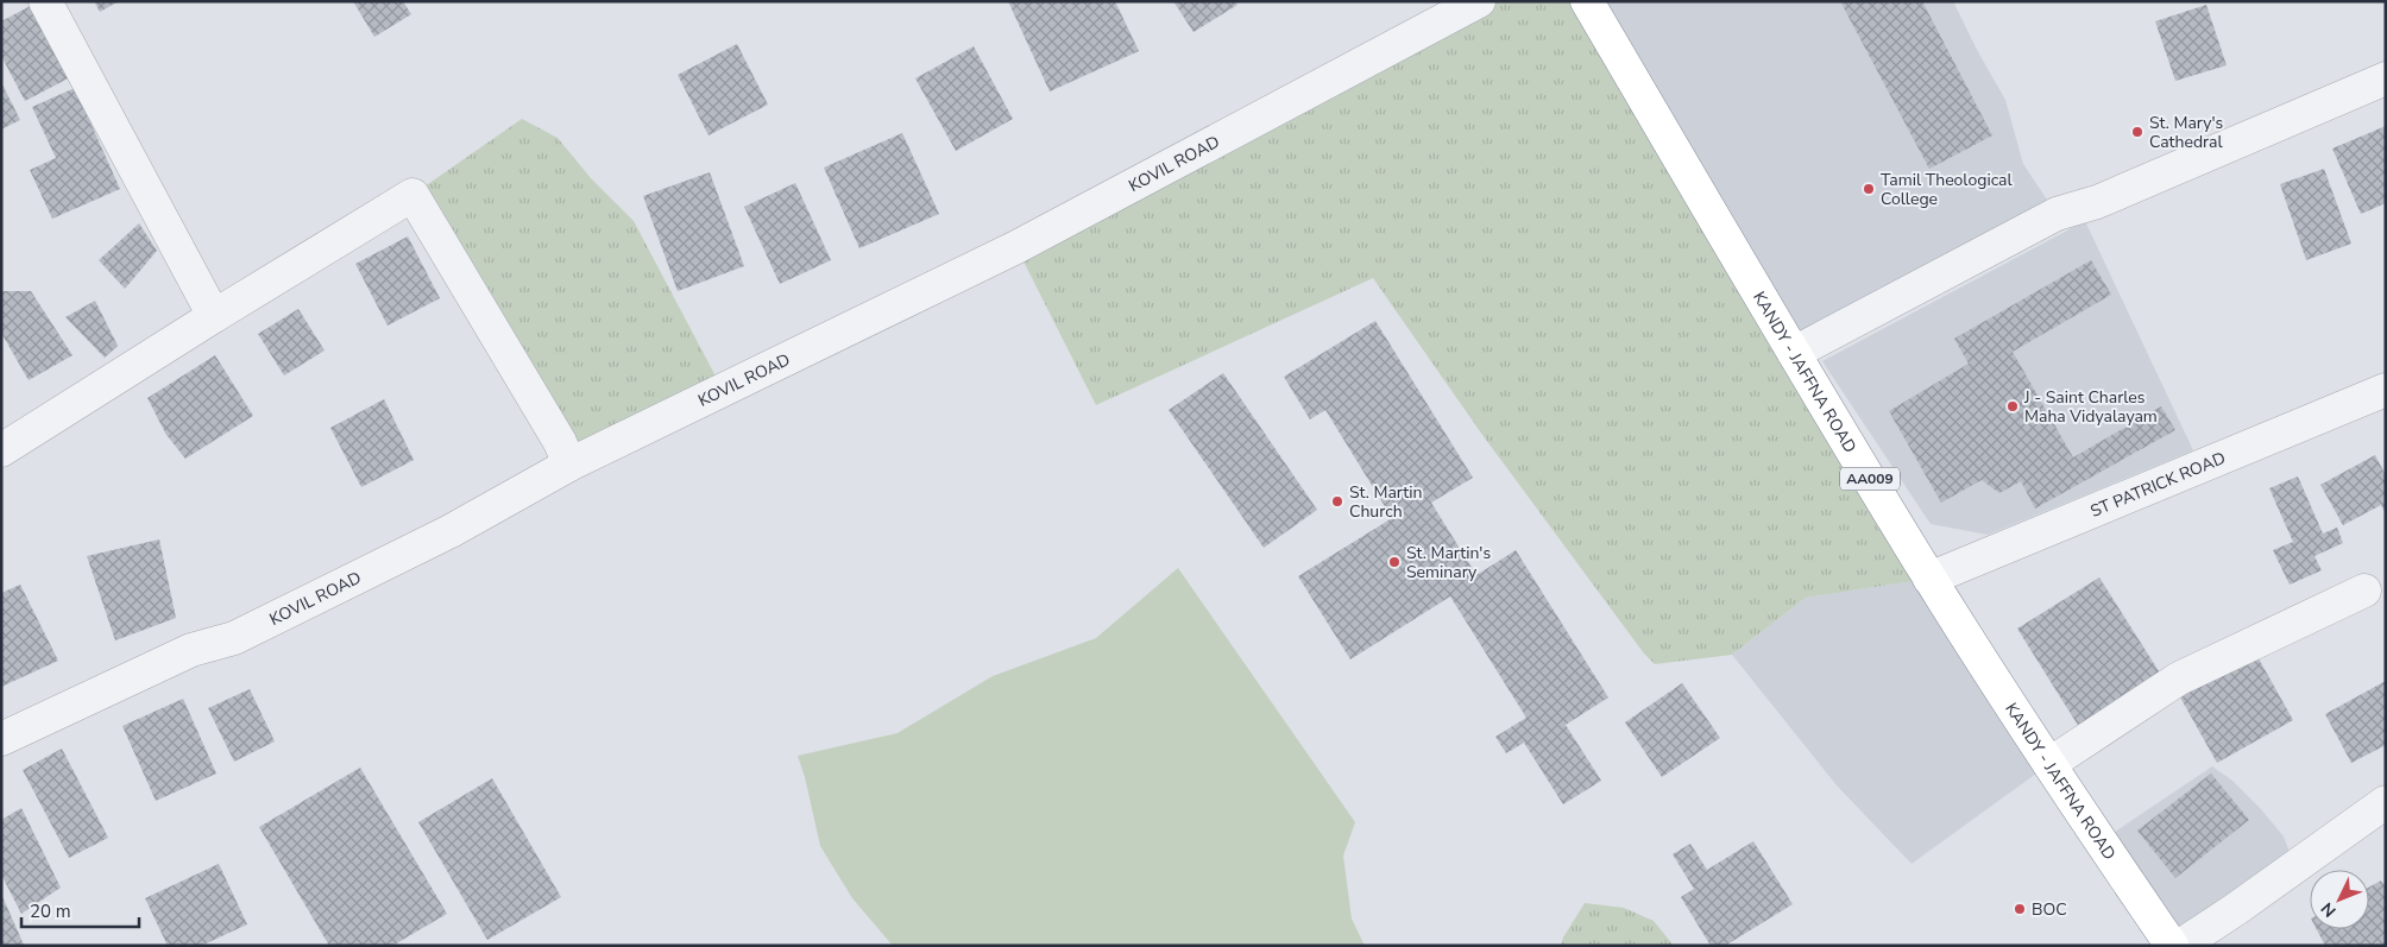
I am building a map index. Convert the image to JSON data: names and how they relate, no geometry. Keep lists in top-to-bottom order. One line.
{"streets":{"highway":["KANDY - JAFFNA ROAD","AA009"],"street":["KOVIL ROAD","ST PATRICK ROAD"]},"crossings":[["KANDY - JAFFNA ROAD","ST PATRICK ROAD"]],"places":["St. Mary's Cathedral","Tamil Theological College","J - Saint Charles Maha Vidyalayam","St. Martin Church","St. Martin's Seminary","BOC"],"scale_bar":"20 m","north":"bottom left"}
